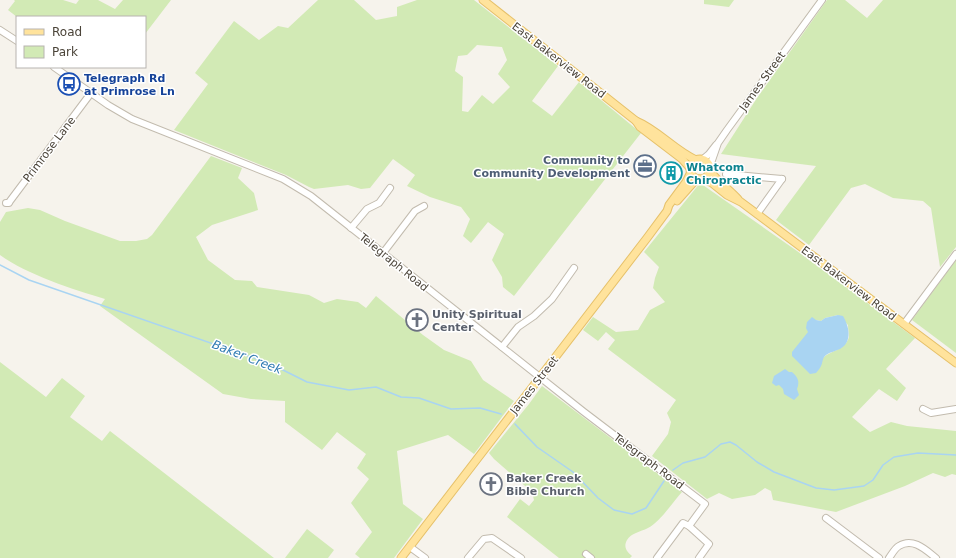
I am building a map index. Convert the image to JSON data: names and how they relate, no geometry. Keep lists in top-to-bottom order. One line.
{"streets":{"main road":["East Bakerview Road","James Street"],"street":["Primrose Lane","Telegraph Road"]},"crossings":[["East Bakerview Road","James Street"],["James Street","Telegraph Road"],["Primrose Lane","Telegraph Road"]],"water":["Baker Creek"],"places":{"bus stop":["Telegraph Rd at Primrose Ln"],"office":["Community to Community Development"],"building":["Whatcom Chiropractic"],"church":["Unity Spiritual Center","Baker Creek Bible Church"]},"legend":["Road","Park"]}
